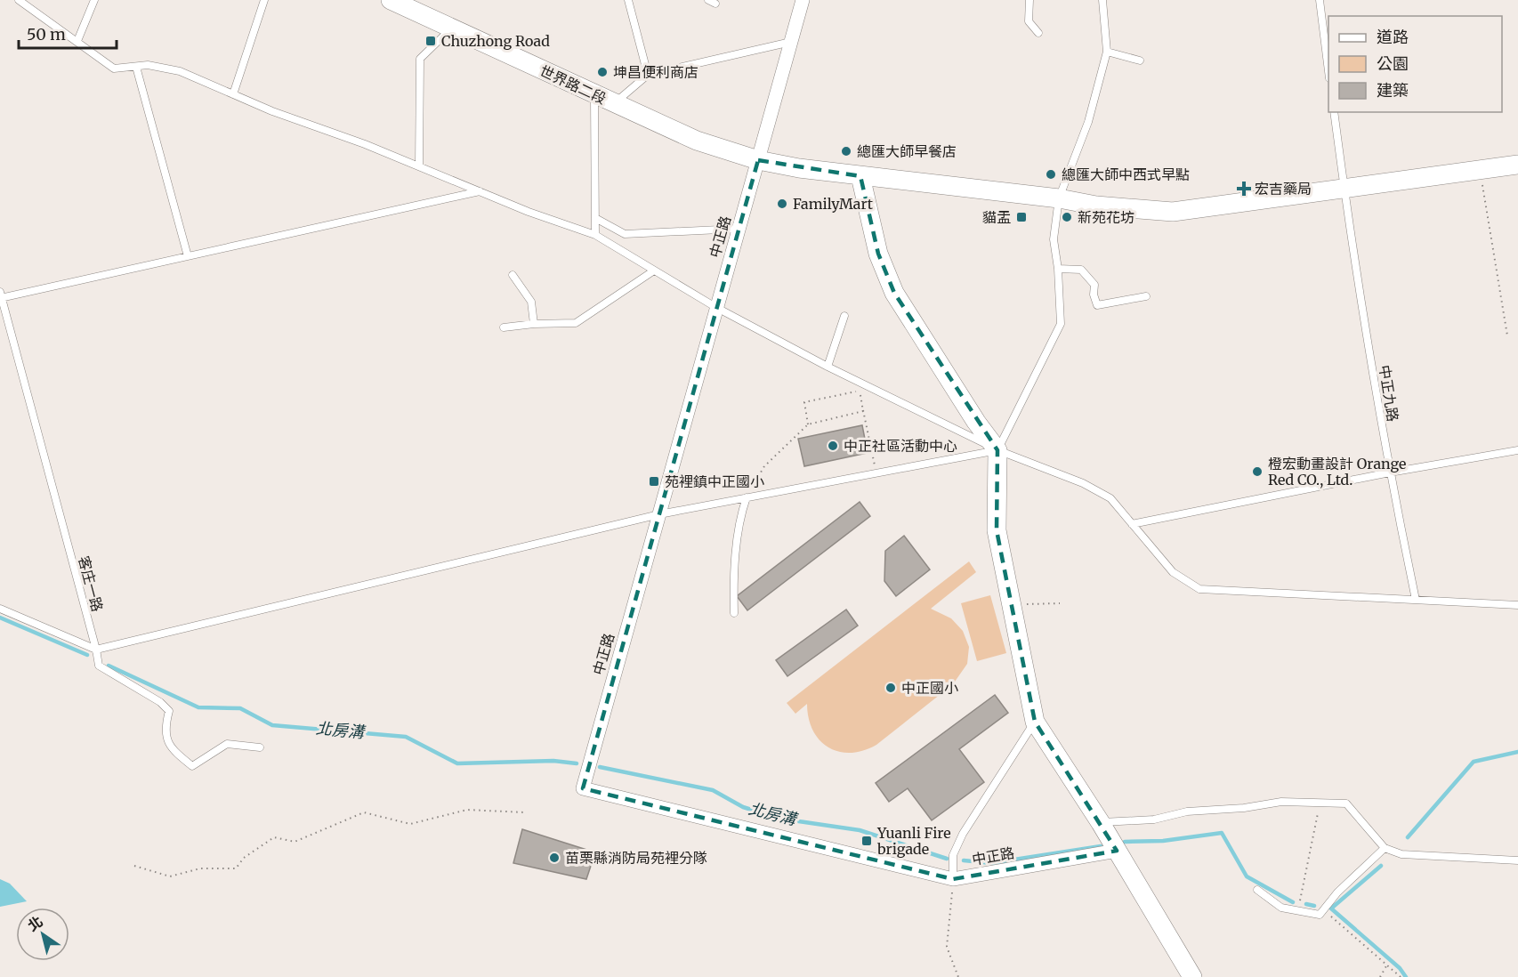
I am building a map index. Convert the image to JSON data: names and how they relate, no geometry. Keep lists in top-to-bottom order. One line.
{"streets":{"main road":["世界路二段"],"street":["中正路"],"lane":["中正九路","客庄一路"]},"crossings":[["世界路二段","中正路"],["世界路二段","中正九路"]],"water":["北房溝"],"places":{"transit":["Chuzhong Road","貓盂","苑裡鎮中正國小","Yuanli Fire brigade"],"other":["坤昌便利商店","總匯大師早餐店","總匯大師中西式早點","FamilyMart","新苑花坊","中正社區活動中心","橙宏動畫設計 Orange Red CO., Ltd.","中正國小","苗栗縣消防局苑裡分隊"],"health":["宏吉藥局"]},"legend":["道路","公園","建築"],"scale_bar":"50 m","north":"top left"}
